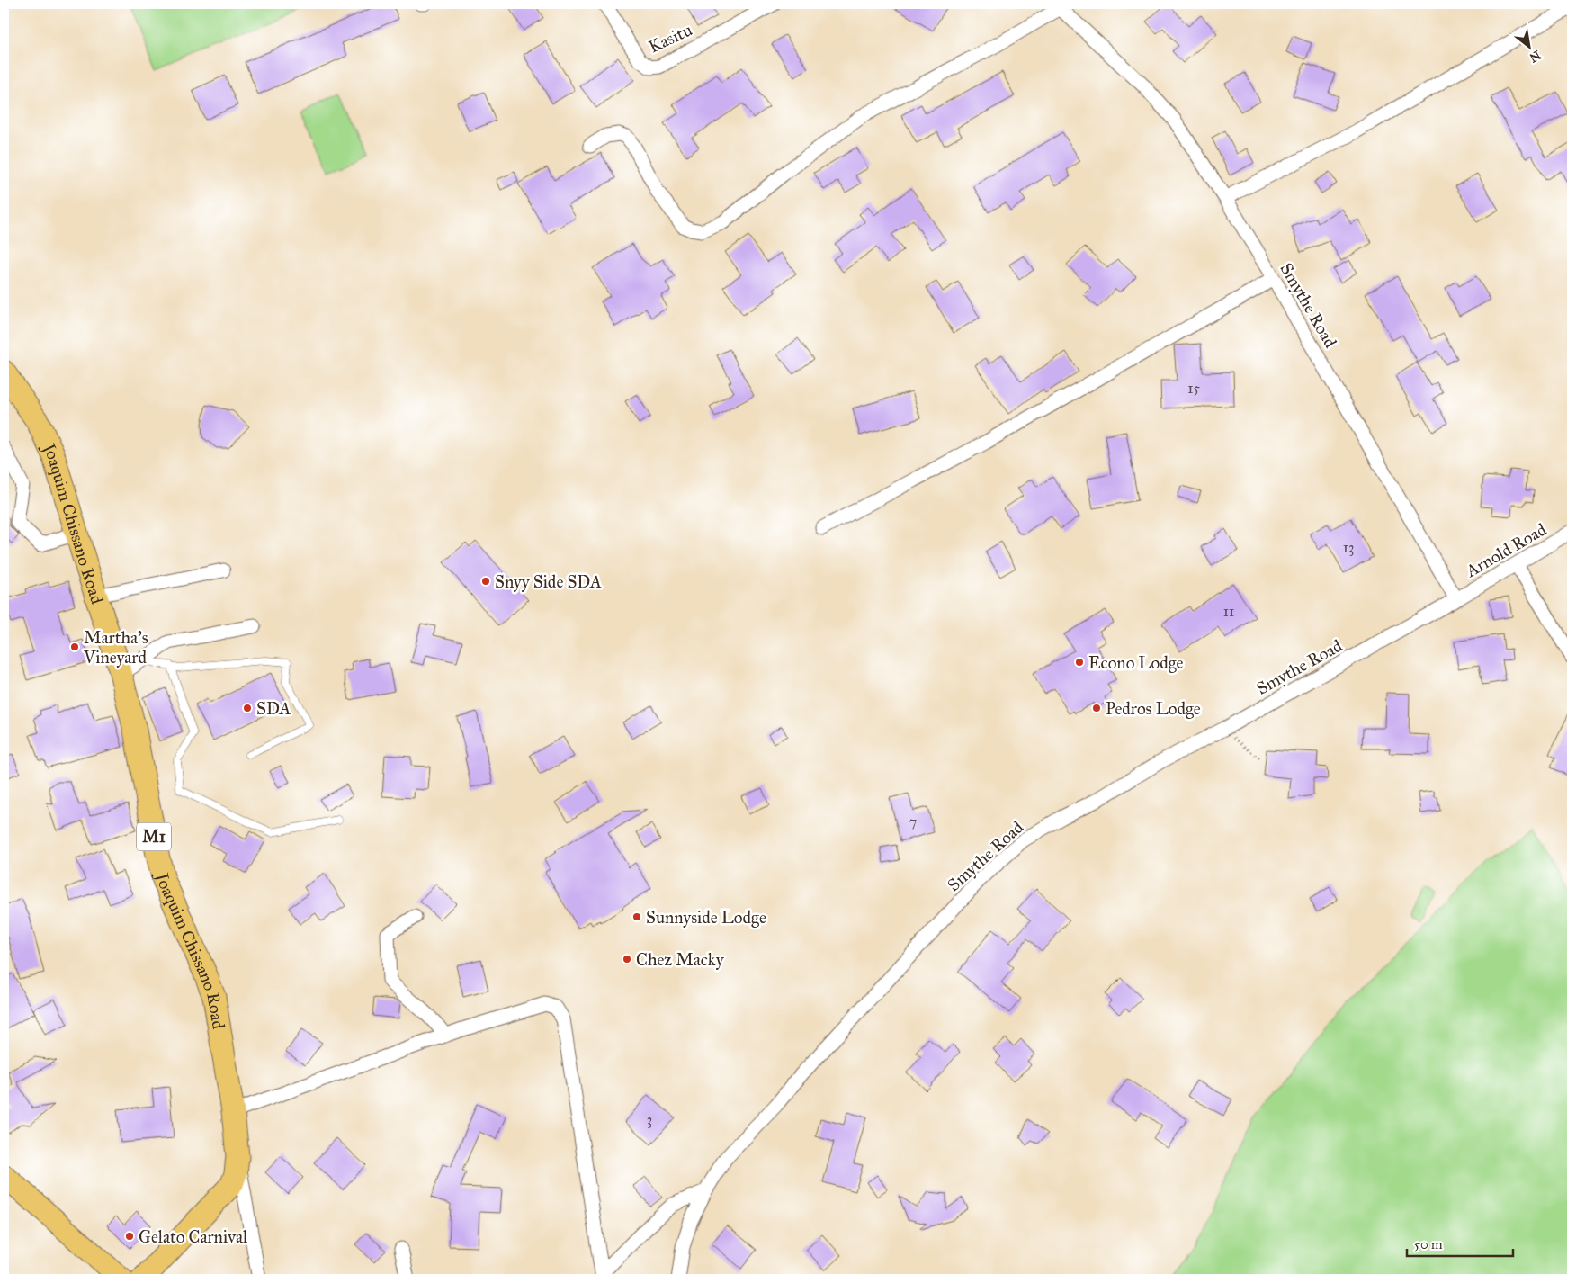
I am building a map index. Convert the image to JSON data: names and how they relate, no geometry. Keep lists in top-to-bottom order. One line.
{"streets":{"highway":["Joaquim Chissano Road","M1"],"street":["Kasitu","Smythe Road","Arnold Road"]},"crossings":[["Smythe Road","Arnold Road"]],"places":["Snyy Side SDA","Martha's Vineyard","Econo Lodge","SDA","Pedros Lodge","Sunnyside Lodge","Chez Macky","Gelato Carnival"],"house_numbers":["15","13","11","7","3"],"scale_bar":"50 m","north":"bottom right"}
